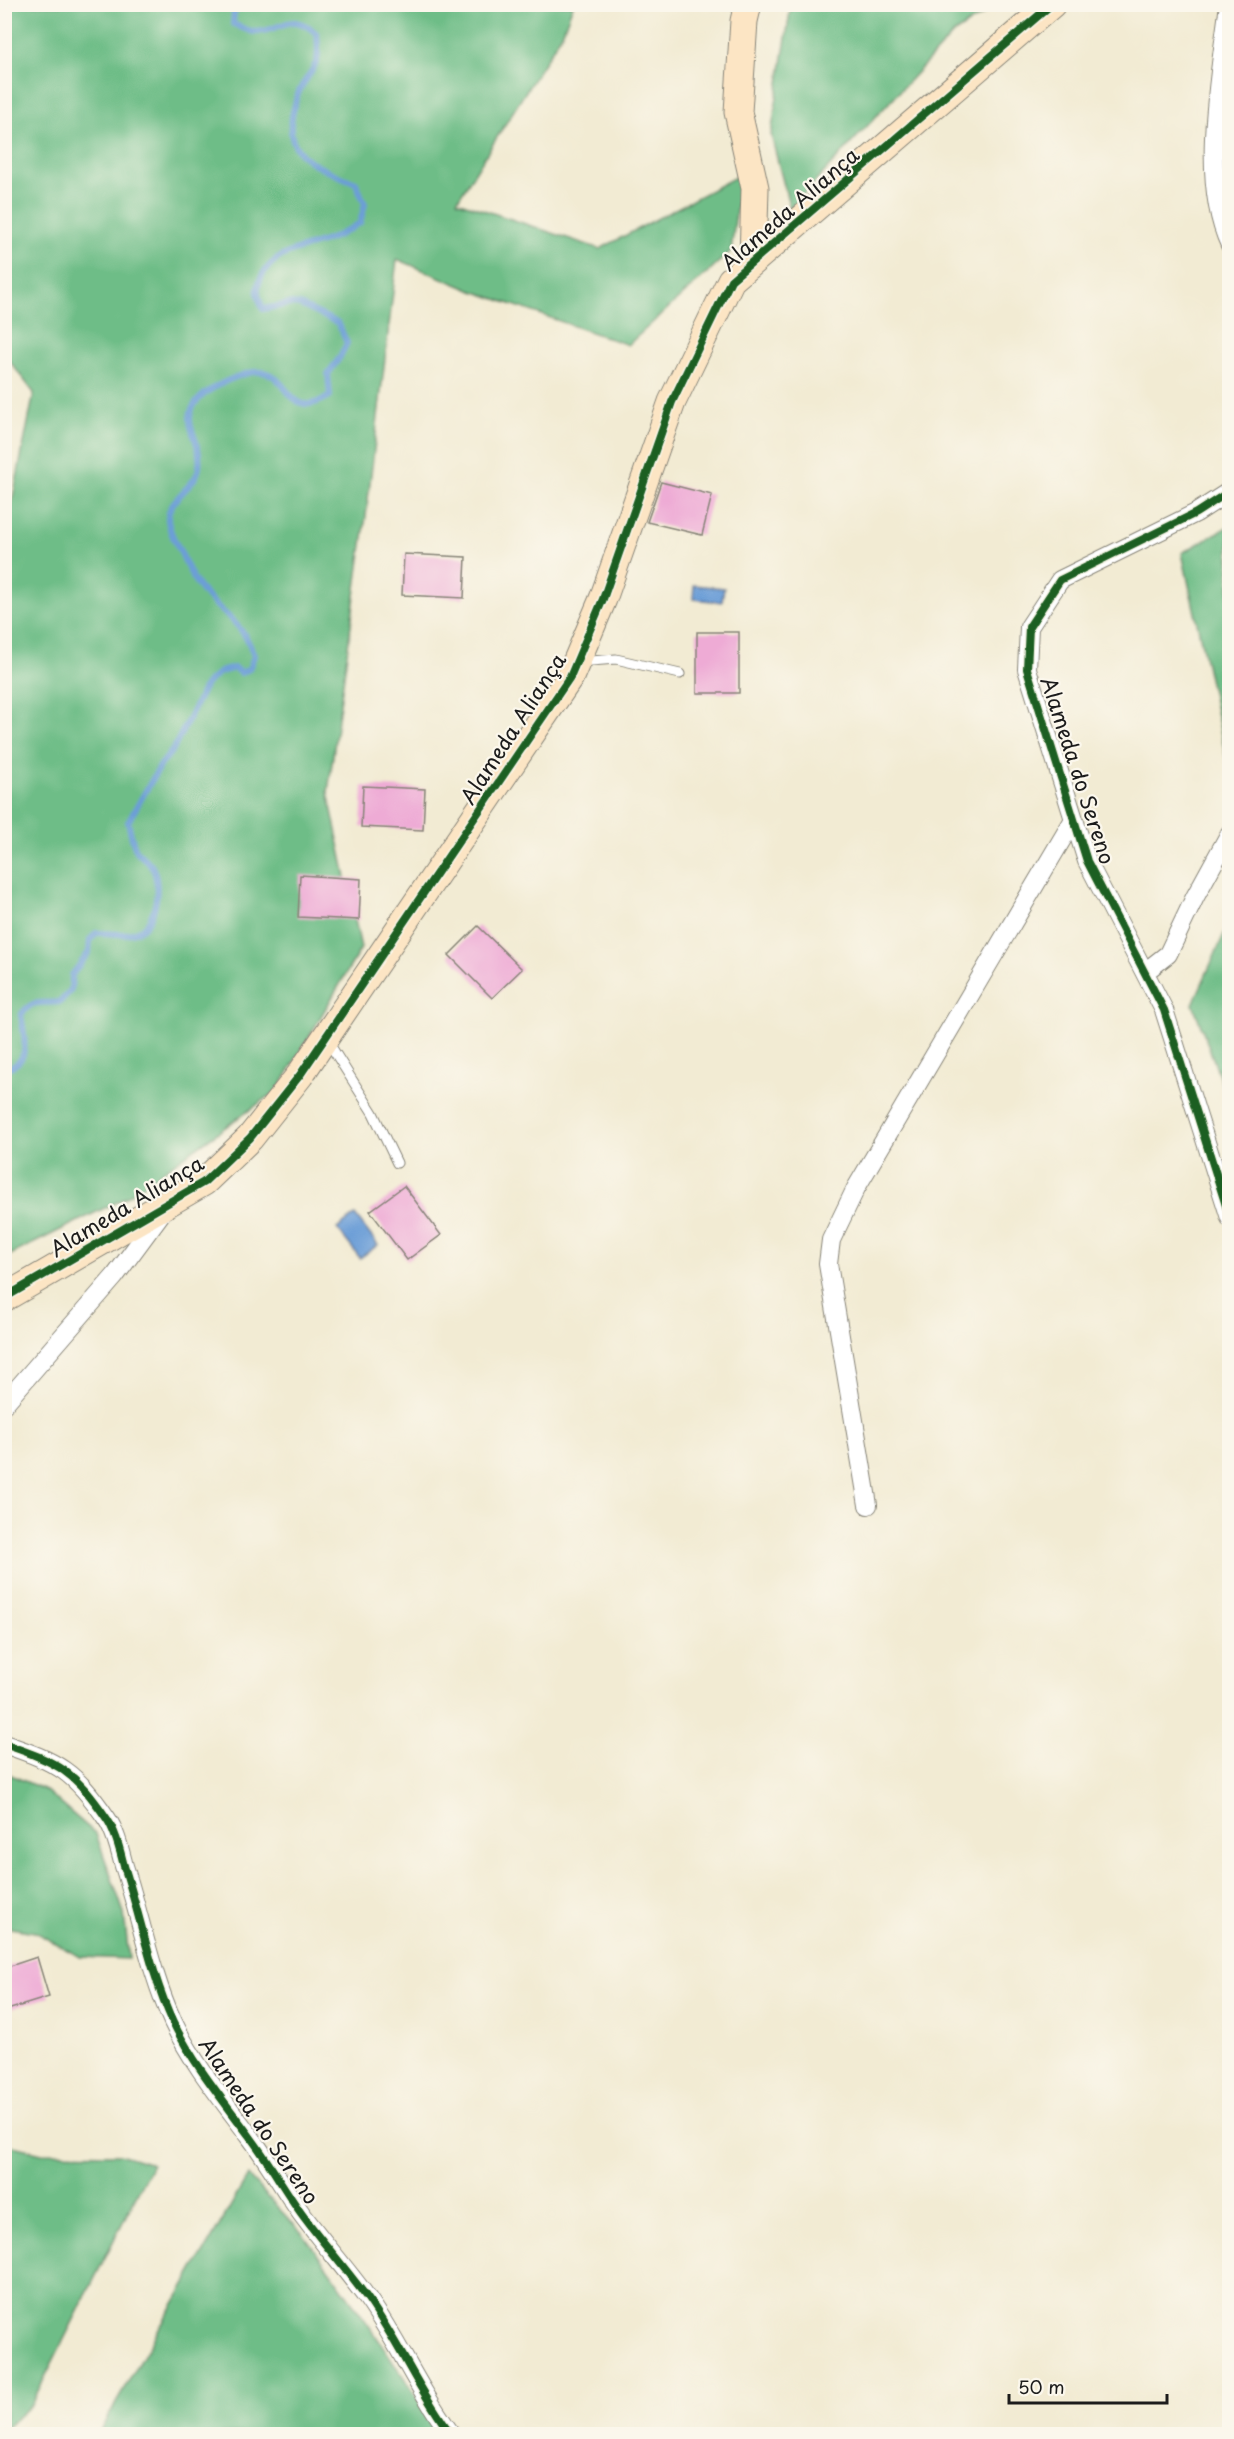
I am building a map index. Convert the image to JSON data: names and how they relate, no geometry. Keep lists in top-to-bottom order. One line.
{"streets":{"street":["Alameda Aliança","Alameda do Sereno"]},"scale_bar":"50 m"}
